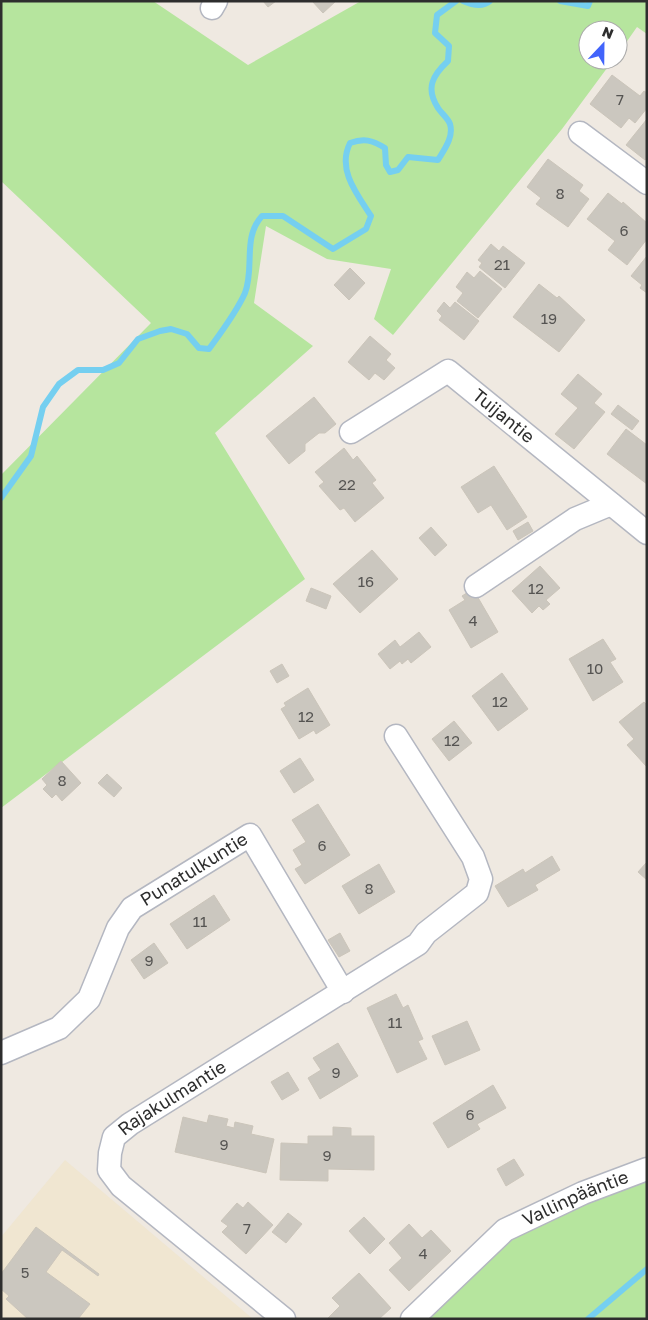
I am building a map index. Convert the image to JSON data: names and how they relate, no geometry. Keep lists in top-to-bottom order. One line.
{"streets":{"street":["Tuijantie","Punatulkuntie","Rajakulmantie","Vallinpääntie"]},"crossings":[["Punatulkuntie","Rajakulmantie"]],"house_numbers":["7","8","6","21","19","22","16","12","4","10","12","12","12","8","6","8","11","9","11","9","6","9","9","7","4","5"],"north":"top"}
